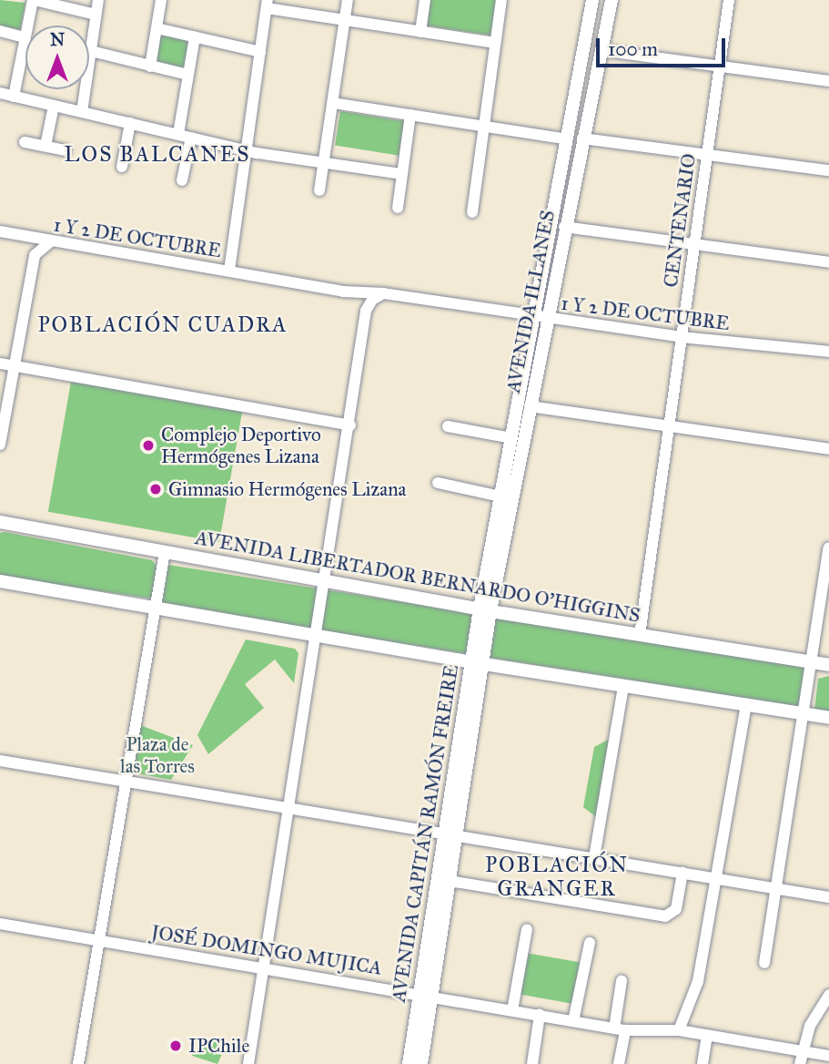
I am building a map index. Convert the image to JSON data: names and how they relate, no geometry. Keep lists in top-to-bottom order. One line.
{"streets":{"main road":["AVENIDA ILLANES","AVENIDA LIBERTADOR BERNARDO O'HIGGINS","AVENIDA CAPITÁN RAMÓN FREIRE"],"street":["CENTENARIO","1 Y 2 DE OCTUBRE","JOSÉ DOMINGO MUJICA"]},"crossings":[["CENTENARIO","1 Y 2 DE OCTUBRE"],["CENTENARIO","AVENIDA LIBERTADOR BERNARDO O'HIGGINS"],["1 Y 2 DE OCTUBRE","AVENIDA ILLANES"],["AVENIDA ILLANES","AVENIDA LIBERTADOR BERNARDO O'HIGGINS"],["AVENIDA ILLANES","AVENIDA CAPITÁN RAMÓN FREIRE"],["AVENIDA LIBERTADOR BERNARDO O'HIGGINS","AVENIDA CAPITÁN RAMÓN FREIRE"],["AVENIDA CAPITÁN RAMÓN FREIRE","JOSÉ DOMINGO MUJICA"]],"districts":["LOS BALCANES","POBLACIÓN CUADRA","POBLACIÓN GRANGER"],"parks":["Plaza de las Torres"],"places":["Complejo Deportivo Hermógenes Lizana","Gimnasio Hermógenes Lizana","IPChile"],"scale_bar":"100 m","north":"top"}
